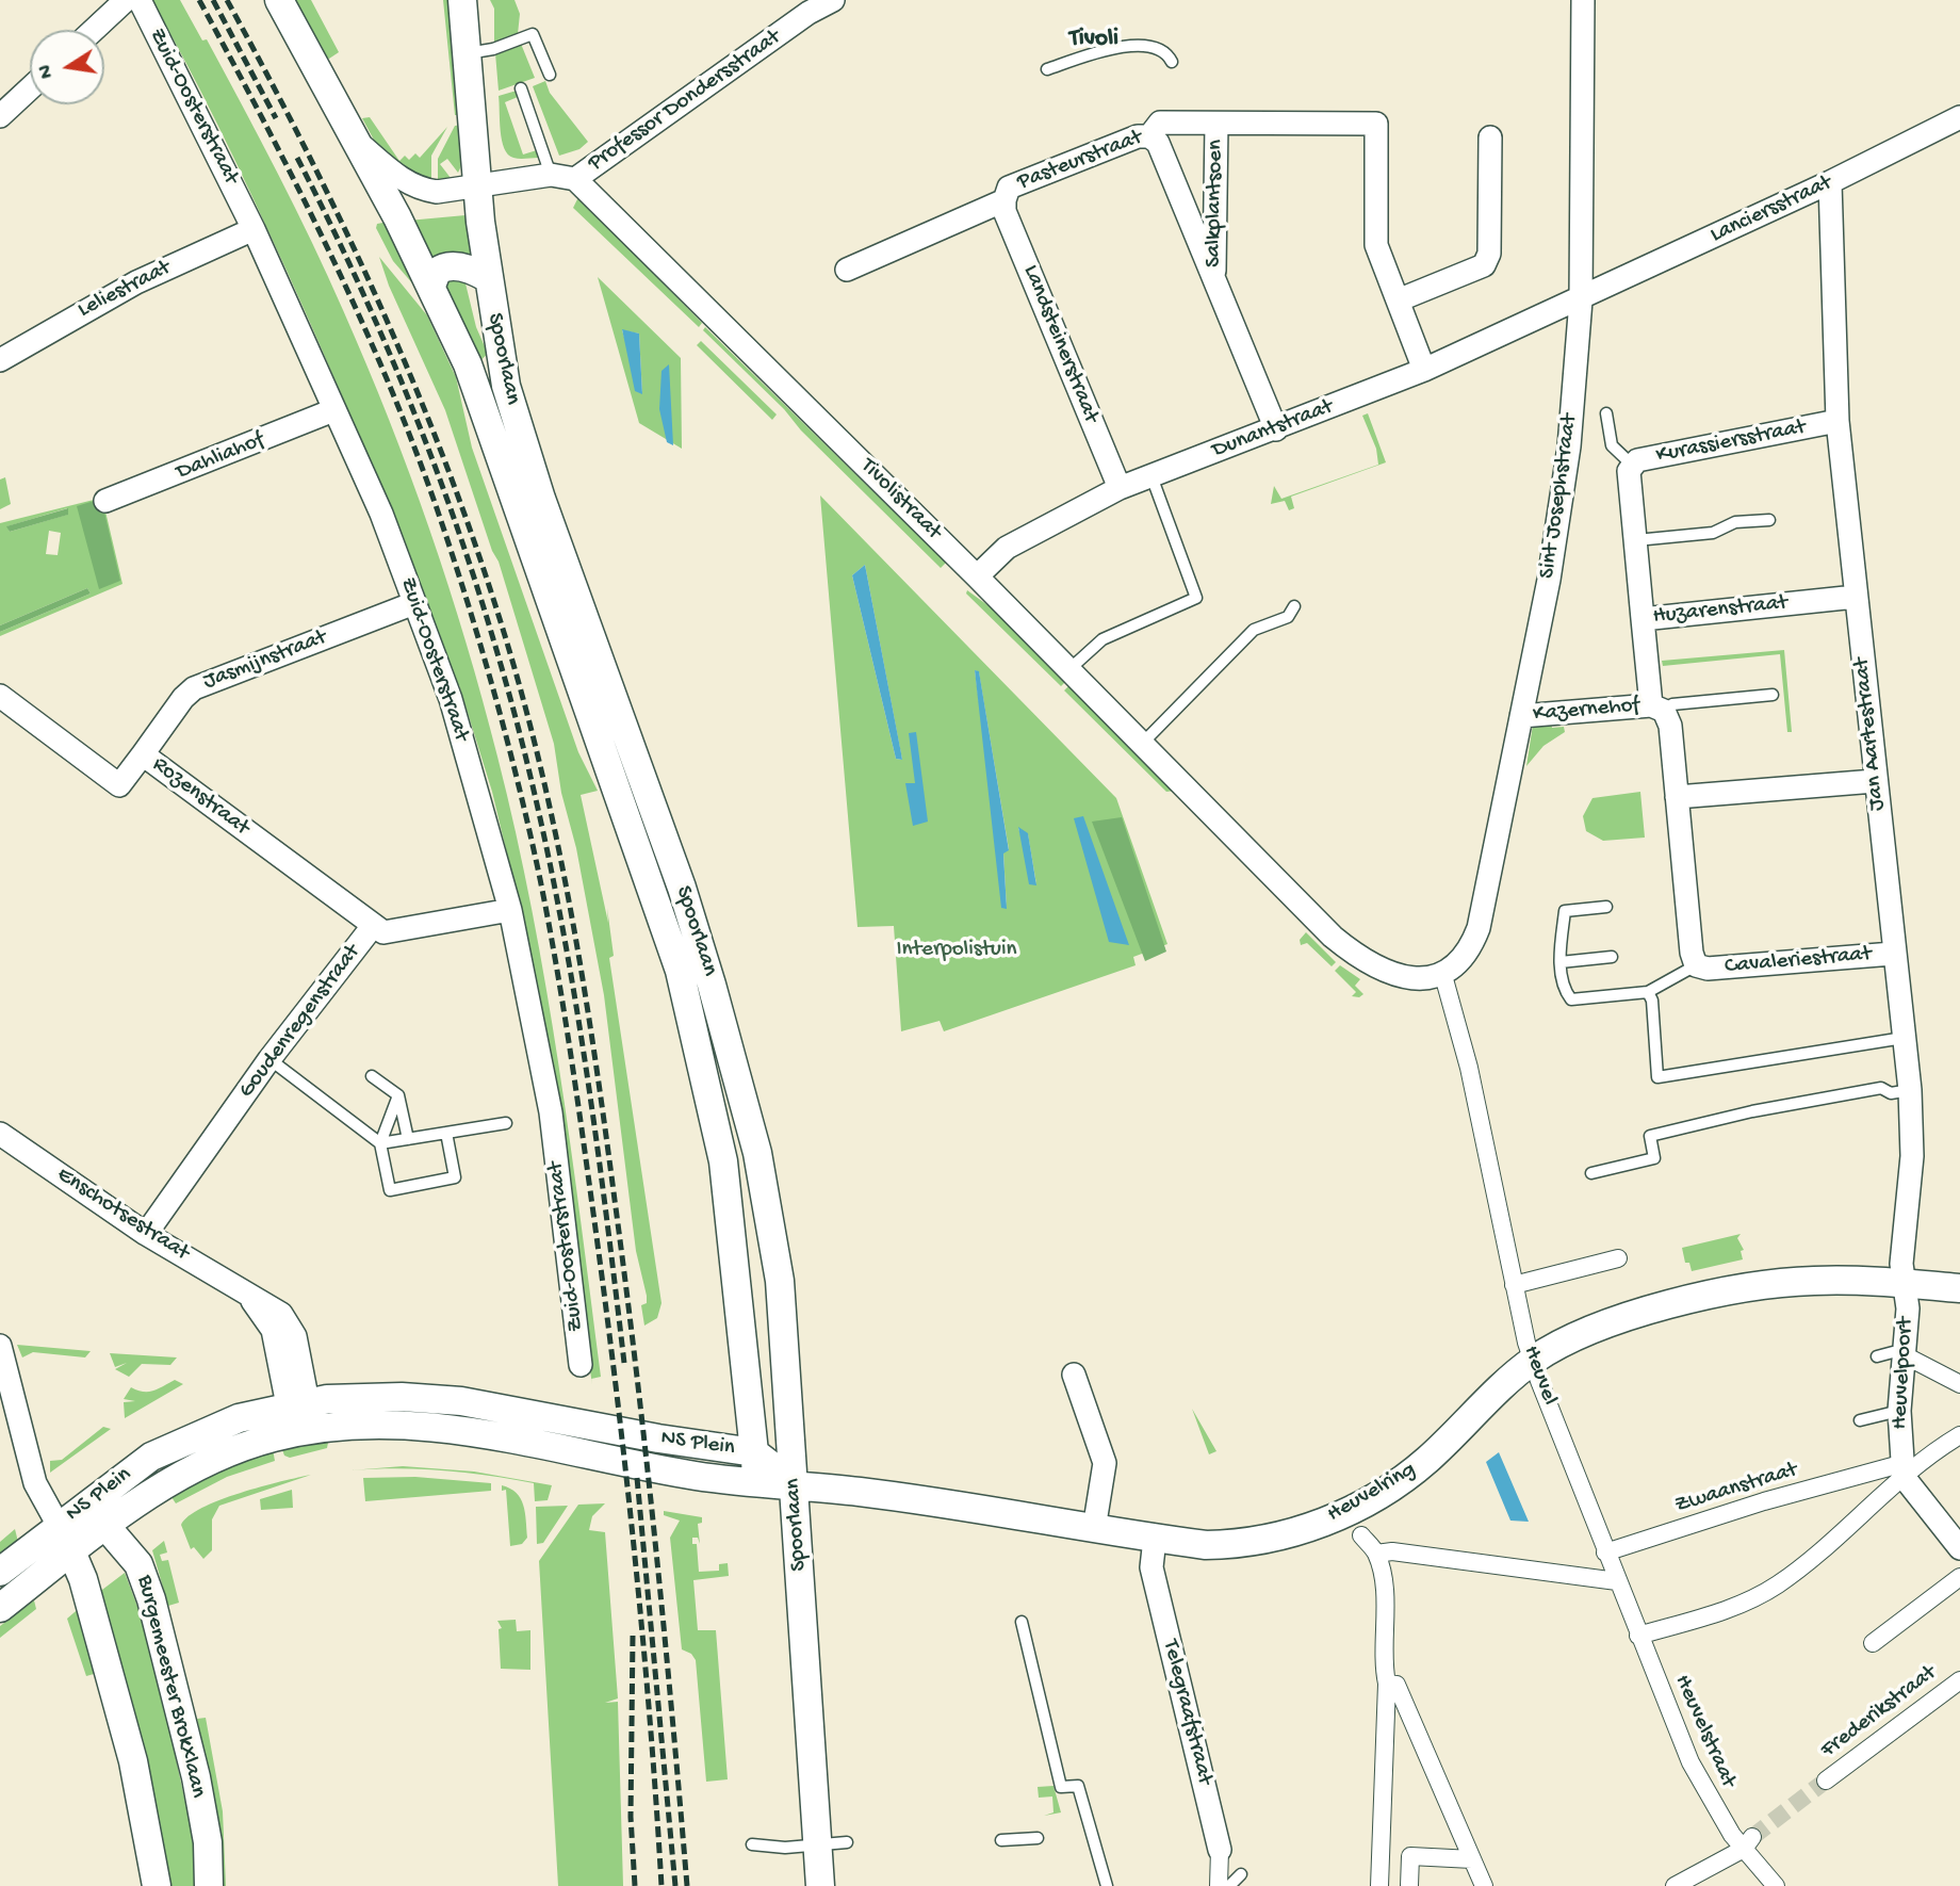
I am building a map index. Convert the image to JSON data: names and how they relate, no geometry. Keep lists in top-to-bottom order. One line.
{"streets":{"street":["Professor Dondersstraat","Zuid-Oosterstraat","Pasteurstraat","Salkplantsoen","Lanciersstraat","Leliestraat","Landsteinerstraat","Spoorlaan","Dunantstraat","Kurassiersstraat","Dahliahof","Sint Josephstraat","Tivolistraat","Huzarenstraat","Jasmijnstraat","Kazernehof","Jan Aartestraat","Rozenstraat","Cavaleriestraat","Goudenregenstraat","Enschotsestraat","Heuvelpoort","Heuvel","NS Plein","Zwaanstraat","Heuvelring","Burgemeester Brokxlaan","Telegraafstraat","Frederikstraat","Heuvelstraat"]},"crossings":[["Professor Dondersstraat","Tivolistraat"],["Zuid-Oosterstraat","Leliestraat"],["Zuid-Oosterstraat","Dahliahof"],["Zuid-Oosterstraat","Jasmijnstraat"],["Zuid-Oosterstraat","Goudenregenstraat"],["Pasteurstraat","Salkplantsoen"],["Pasteurstraat","Landsteinerstraat"],["Salkplantsoen","Dunantstraat"],["Lanciersstraat","Dunantstraat"],["Lanciersstraat","Sint Josephstraat"],["Lanciersstraat","Jan Aartestraat"],["Landsteinerstraat","Dunantstraat"],["Spoorlaan","NS Plein"],["Spoorlaan","Heuvelring"],["Dunantstraat","Sint Josephstraat"],["Dunantstraat","Tivolistraat"],["Kurassiersstraat","Huzarenstraat"],["Kurassiersstraat","Jan Aartestraat"],["Sint Josephstraat","Tivolistraat"],["Sint Josephstraat","Kazernehof"],["Sint Josephstraat","Heuvel"],["Tivolistraat","Heuvel"],["Huzarenstraat","Kazernehof"],["Huzarenstraat","Jan Aartestraat"],["Jasmijnstraat","Rozenstraat"],["Kazernehof","Cavaleriestraat"],["Jan Aartestraat","Cavaleriestraat"],["Jan Aartestraat","Heuvelpoort"],["Jan Aartestraat","Heuvelring"],["Rozenstraat","Goudenregenstraat"],["Goudenregenstraat","Enschotsestraat"],["Enschotsestraat","NS Plein"],["Heuvelpoort","Zwaanstraat"],["Heuvelpoort","Heuvelring"],["Heuvel","Zwaanstraat"],["Heuvel","Heuvelring"],["Heuvel","Heuvelstraat"],["NS Plein","Heuvelring"],["NS Plein","Burgemeester Brokxlaan"],["Heuvelring","Telegraafstraat"]],"districts":["Tivoli"],"parks":["Interpolistuin"],"north":"left"}
